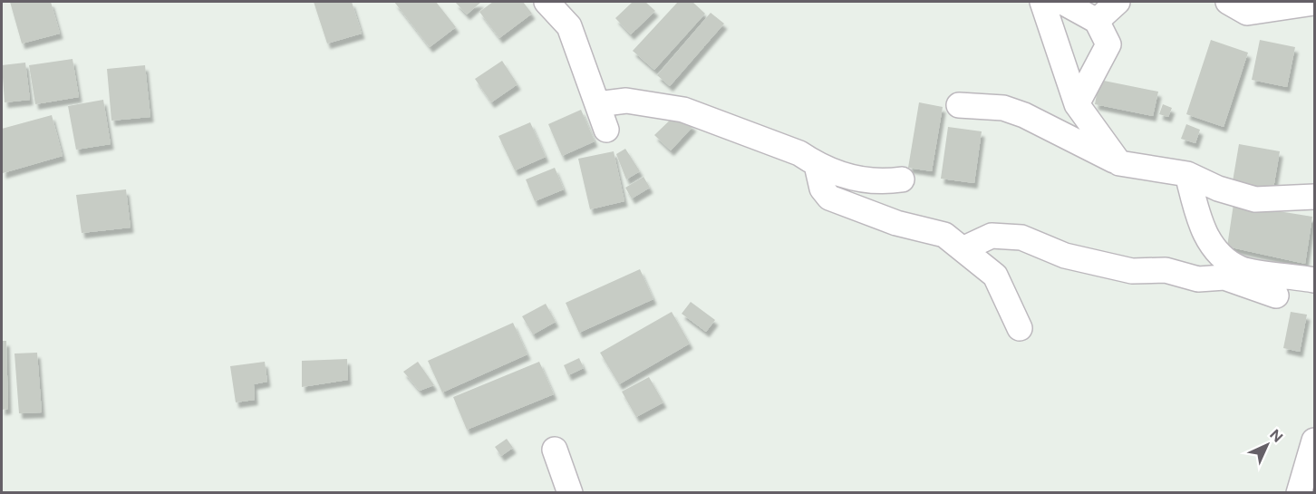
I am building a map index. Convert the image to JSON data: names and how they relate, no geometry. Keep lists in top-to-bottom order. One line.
{"north":"top right"}
